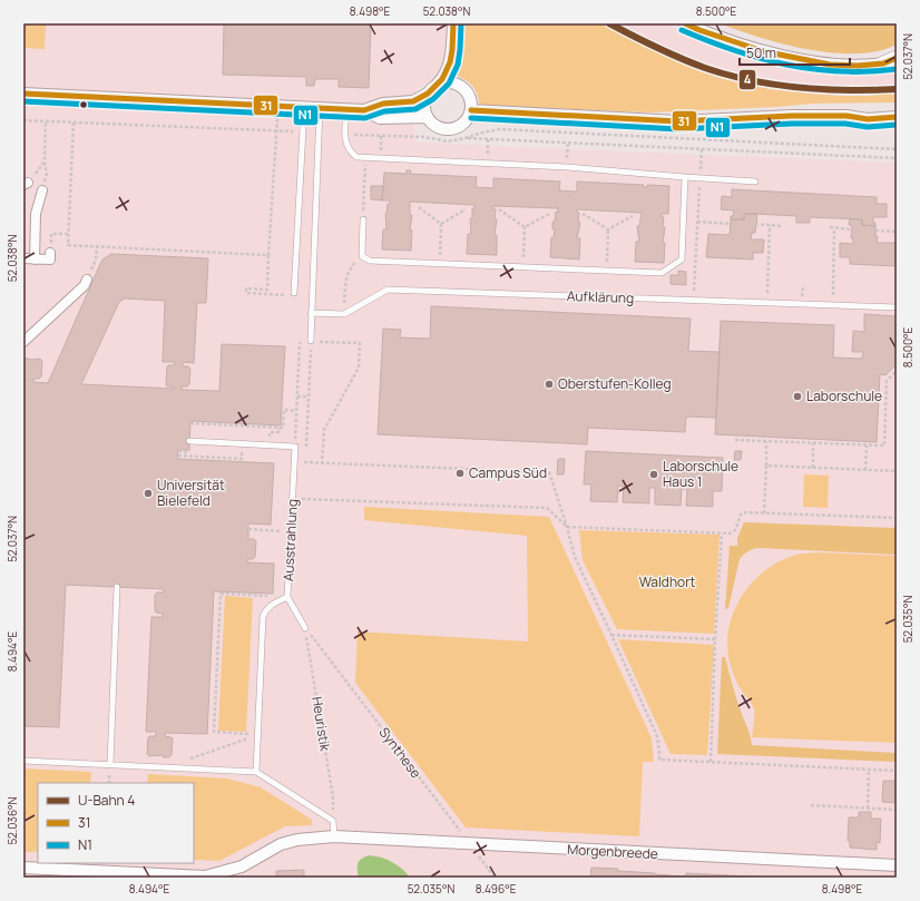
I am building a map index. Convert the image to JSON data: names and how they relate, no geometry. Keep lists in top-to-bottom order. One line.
{"streets":{"street":["Morgenbreede"],"lane":["Aufklärung","Ausstrahlung"],"path":["Heuristik","Synthese"]},"crossings":[["Ausstrahlung","Heuristik"],["Ausstrahlung","Synthese"],["Heuristik","Synthese"],["Synthese","Morgenbreede"]],"parks":["Waldhort"],"places":["Oberstufen-Kolleg","Laborschule","Campus Süd","Laborschule Haus 1","Universität Bielefeld"],"lines":["metro line 4","transit line 31","transit line N1"],"legend":["U-Bahn 4","31","N1"],"scale_bar":"50 m","coordinates":["8.498°E","52.038°N","8.500°E","52.037°N","52.035°N","8.494°E","52.036°N","8.496°E"]}
